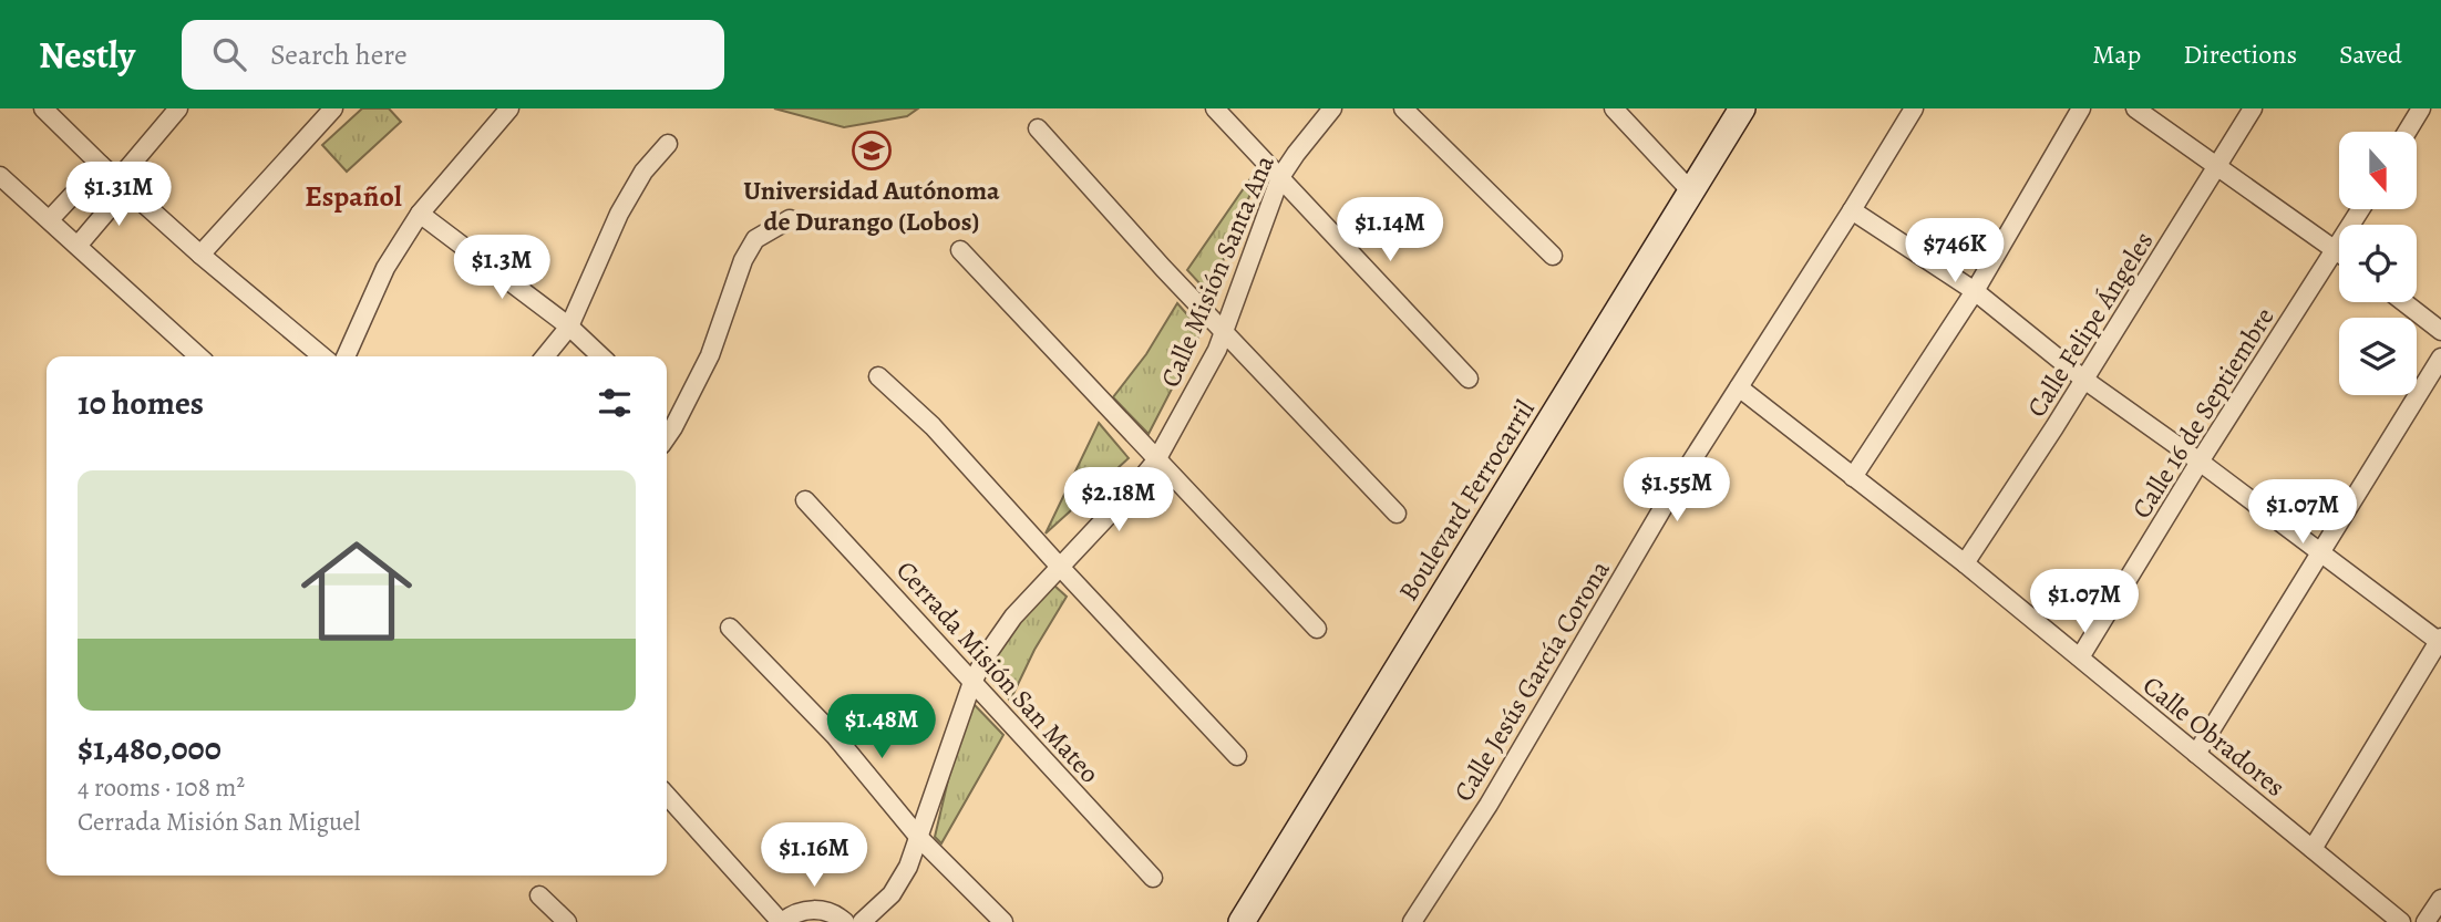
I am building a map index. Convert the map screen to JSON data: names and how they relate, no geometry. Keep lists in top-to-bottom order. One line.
{"streets":{"main road":["Boulevard Ferrocarril"],"street":["Calle Misión Santa Ana","Calle Felipe Ángeles","Calle 16 de Septiembre","Cerrada Misión San Mateo","Calle Jesús García Corona","Calle Obradores"]},"crossings":[["Calle Misión Santa Ana","Cerrada Misión San Mateo"],["Calle Felipe Ángeles","Calle Obradores"],["Calle 16 de Septiembre","Calle Obradores"],["Calle Jesús García Corona","Calle Obradores"]],"districts":["Español"],"places":{"school or university":["Universidad Autónoma de Durango (Lobos)"]},"north":"bottom","page":{"header":"Nestly","search":"Search here","nav":["Map","Directions","Saved"],"price":["$1.31M","$1.14M","$746K","$1.3M","$1.55M","$2.18M","$1.07M","$1.07M","$1.48M","$1.16M"],"heading":"10 homes","list":[{"name":"$1,480,000","note":"4 rooms · 108 m² · Cerrada Misión San Miguel"}]}}
